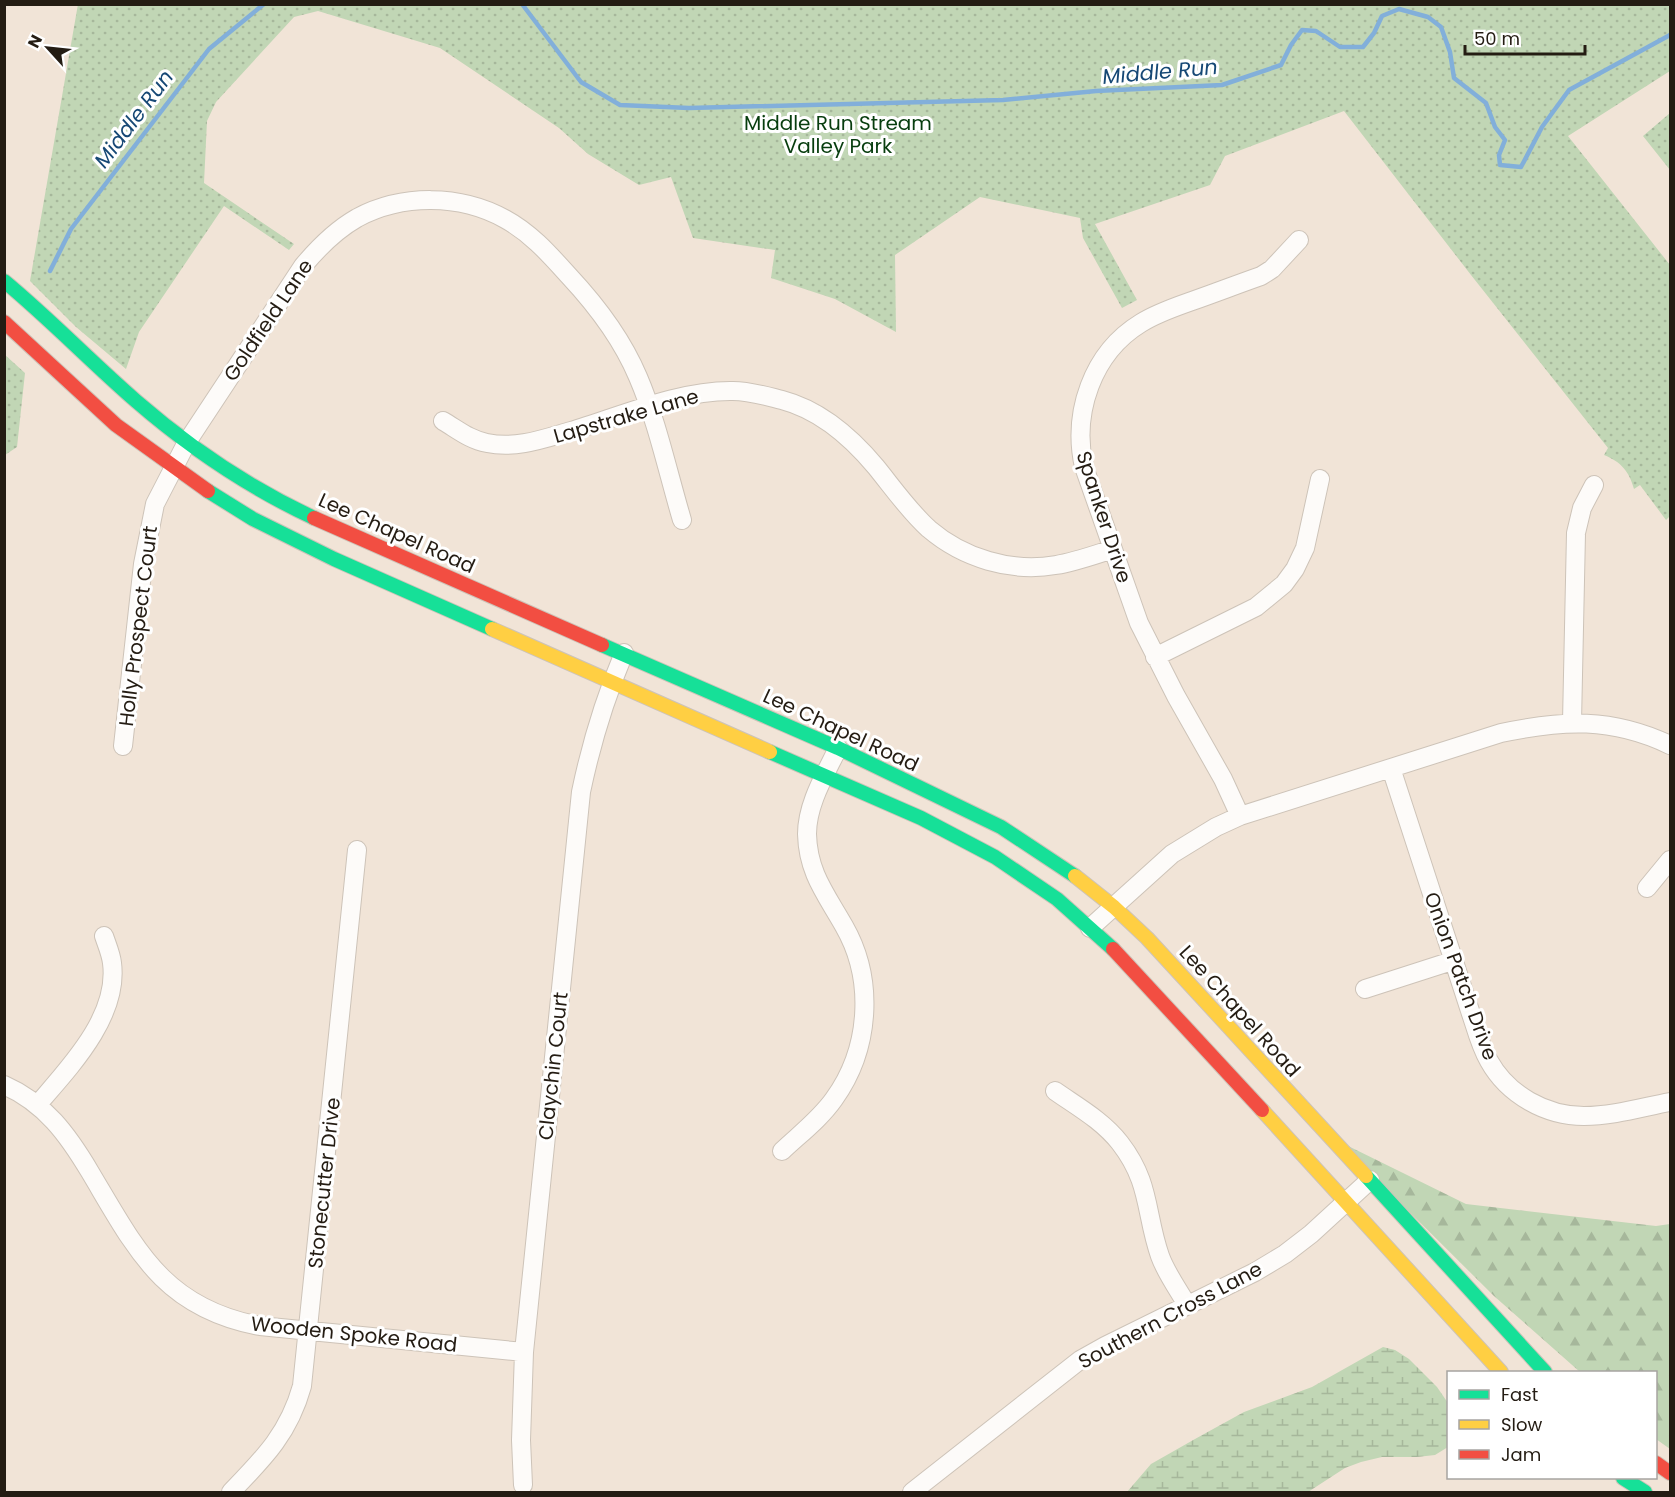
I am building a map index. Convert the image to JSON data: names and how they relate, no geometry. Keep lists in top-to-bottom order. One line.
{"streets":{"main road":["Lee Chapel Road"],"street":["Goldfield Lane","Lapstrake Lane","Spanker Drive","Holly Prospect Court","Onion Patch Drive","Claychin Court","Stonecutter Drive","Southern Cross Lane","Wooden Spoke Road"]},"crossings":[["Goldfield Lane","Lapstrake Lane"],["Goldfield Lane","Lee Chapel Road"],["Goldfield Lane","Holly Prospect Court"],["Lapstrake Lane","Spanker Drive"],["Lee Chapel Road","Holly Prospect Court"],["Lee Chapel Road","Claychin Court"],["Lee Chapel Road","Southern Cross Lane"],["Claychin Court","Wooden Spoke Road"],["Stonecutter Drive","Wooden Spoke Road"]],"water":["Middle Run"],"parks":["Middle Run Stream Valley Park"],"legend":["Fast","Slow","Jam"],"scale_bar":"50 m","north":"top left"}
